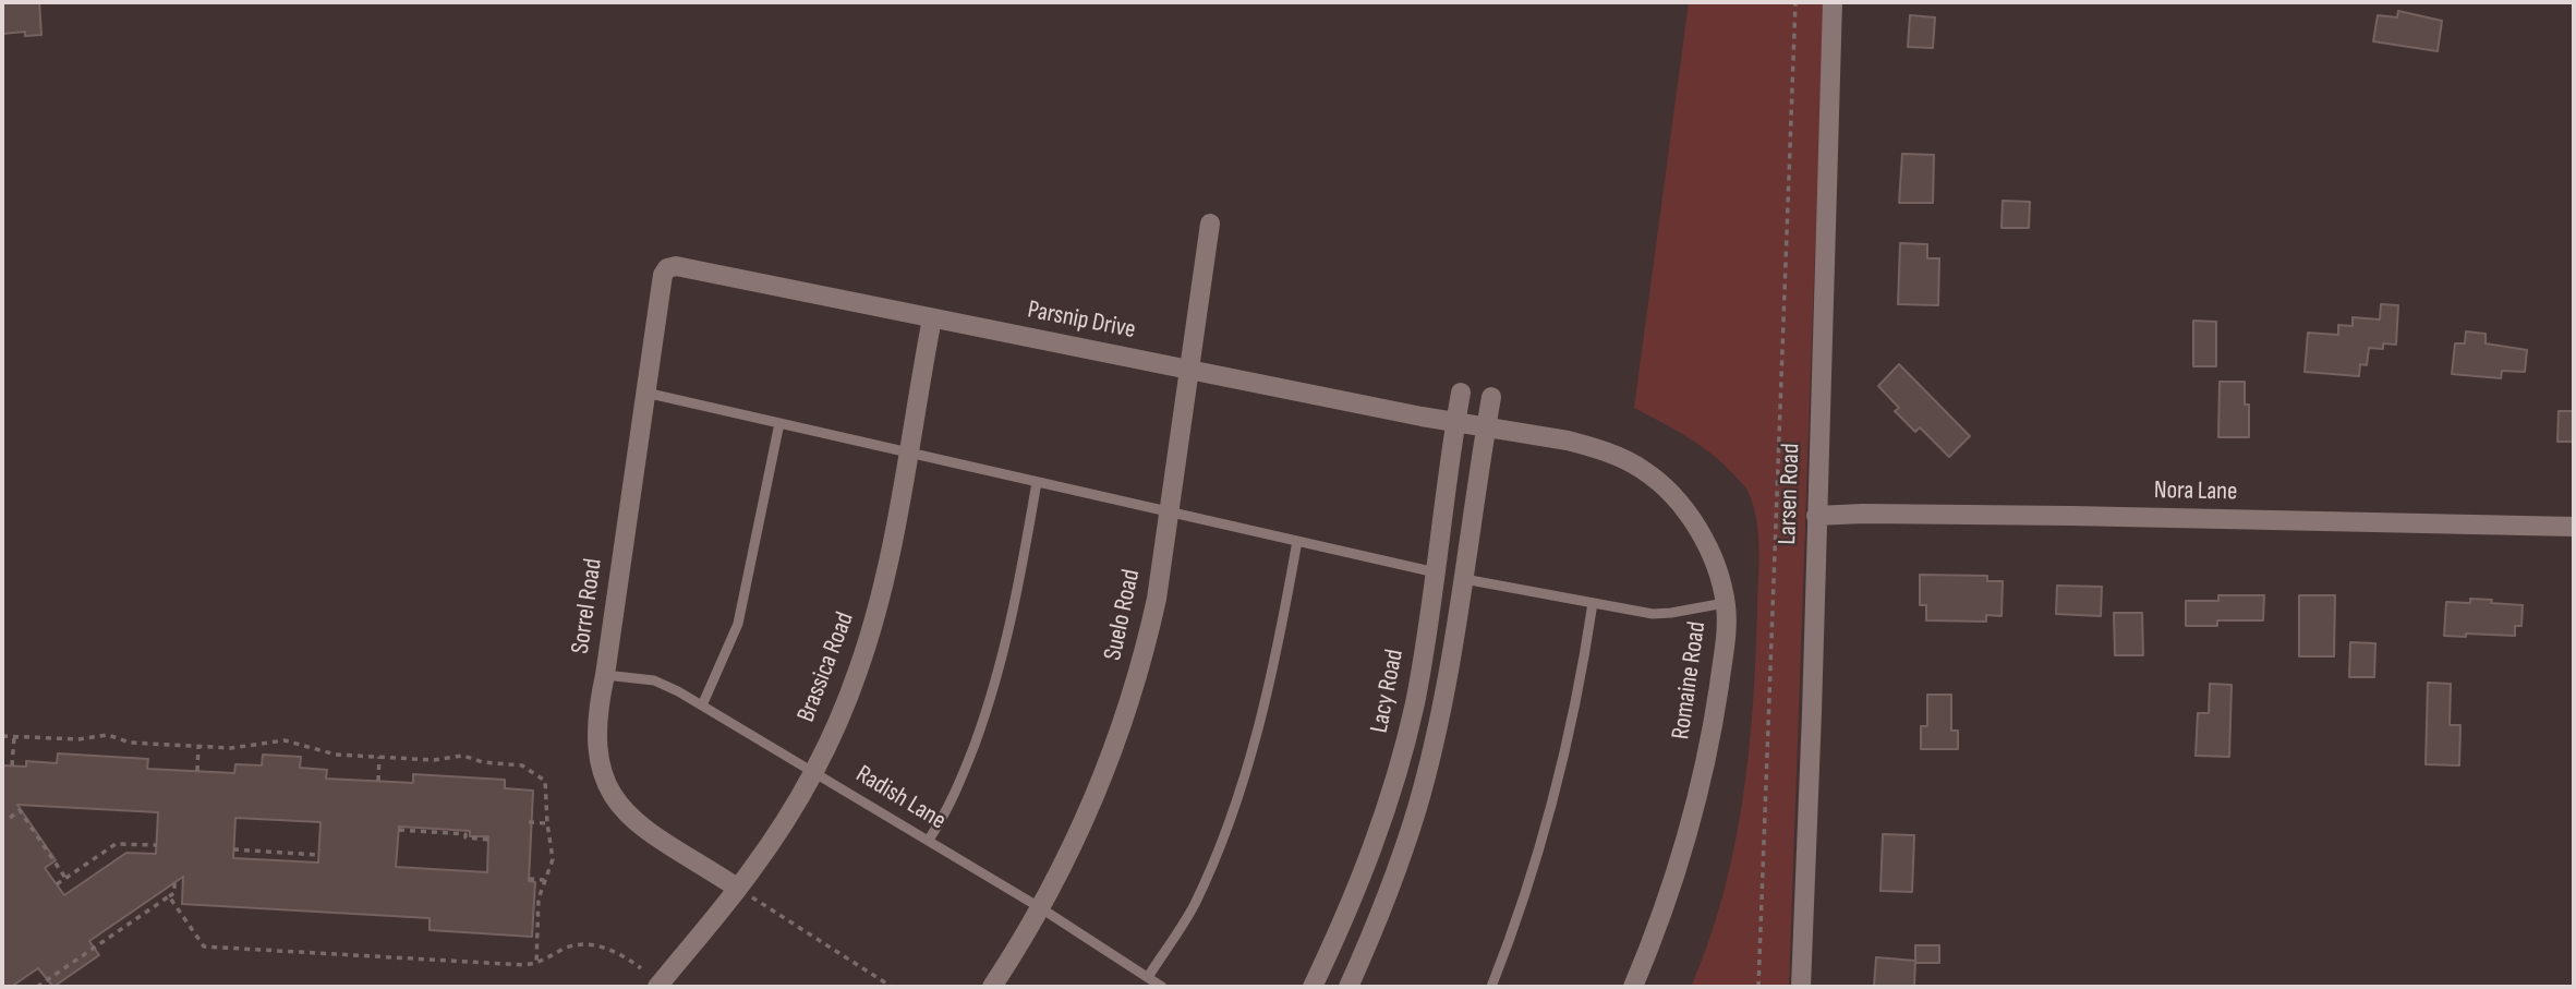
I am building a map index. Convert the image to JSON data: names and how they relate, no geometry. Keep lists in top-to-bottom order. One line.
{"streets":{"street":["Parsnip Drive","Nora Lane","Larsen Road","Sorrel Road","Suelo Road","Brassica Road","Romaine Road","Lacy Road"],"lane":["Radish Lane"]},"crossings":[["Parsnip Drive","Sorrel Road"],["Parsnip Drive","Suelo Road"],["Parsnip Drive","Brassica Road"],["Parsnip Drive","Romaine Road"],["Parsnip Drive","Lacy Road"],["Nora Lane","Larsen Road"],["Sorrel Road","Brassica Road"],["Sorrel Road","Radish Lane"],["Suelo Road","Radish Lane"],["Brassica Road","Radish Lane"]]}
